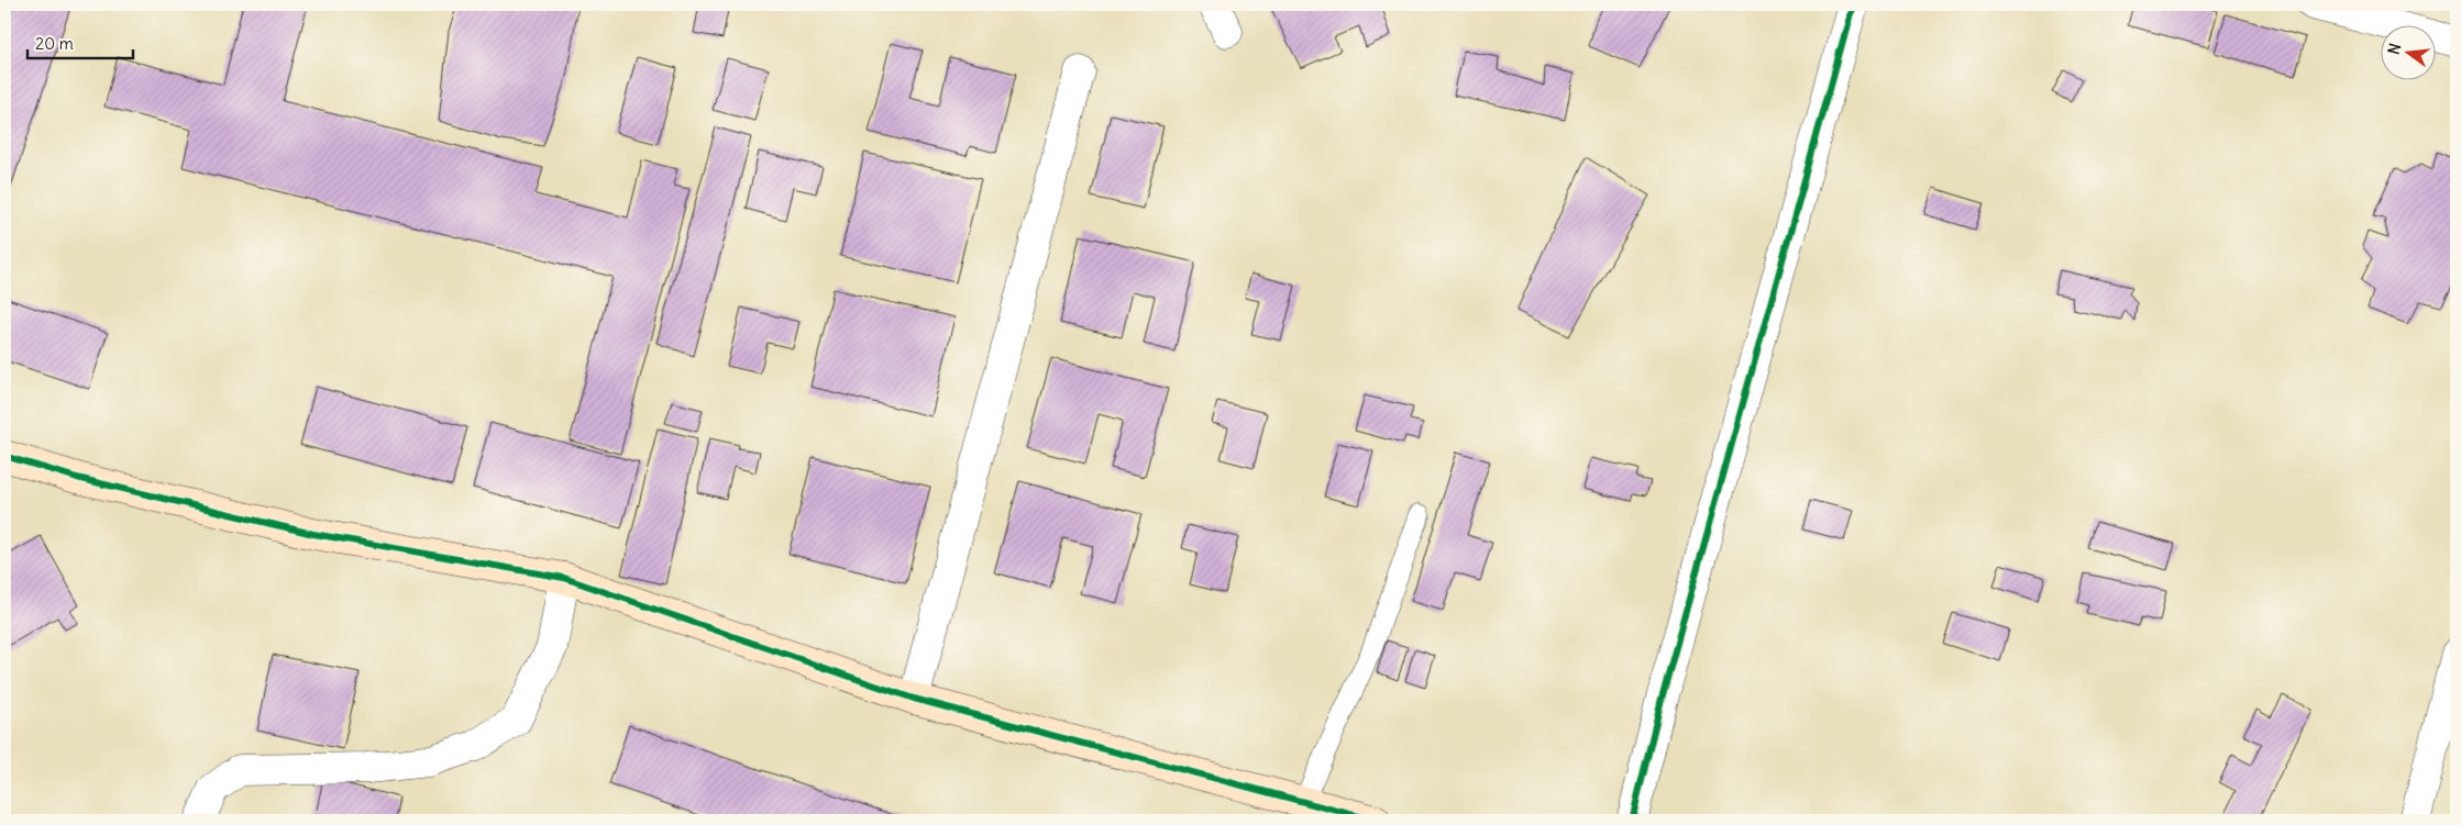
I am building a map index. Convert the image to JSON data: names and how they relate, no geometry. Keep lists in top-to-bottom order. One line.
{"scale_bar":"20 m","north":"left"}
